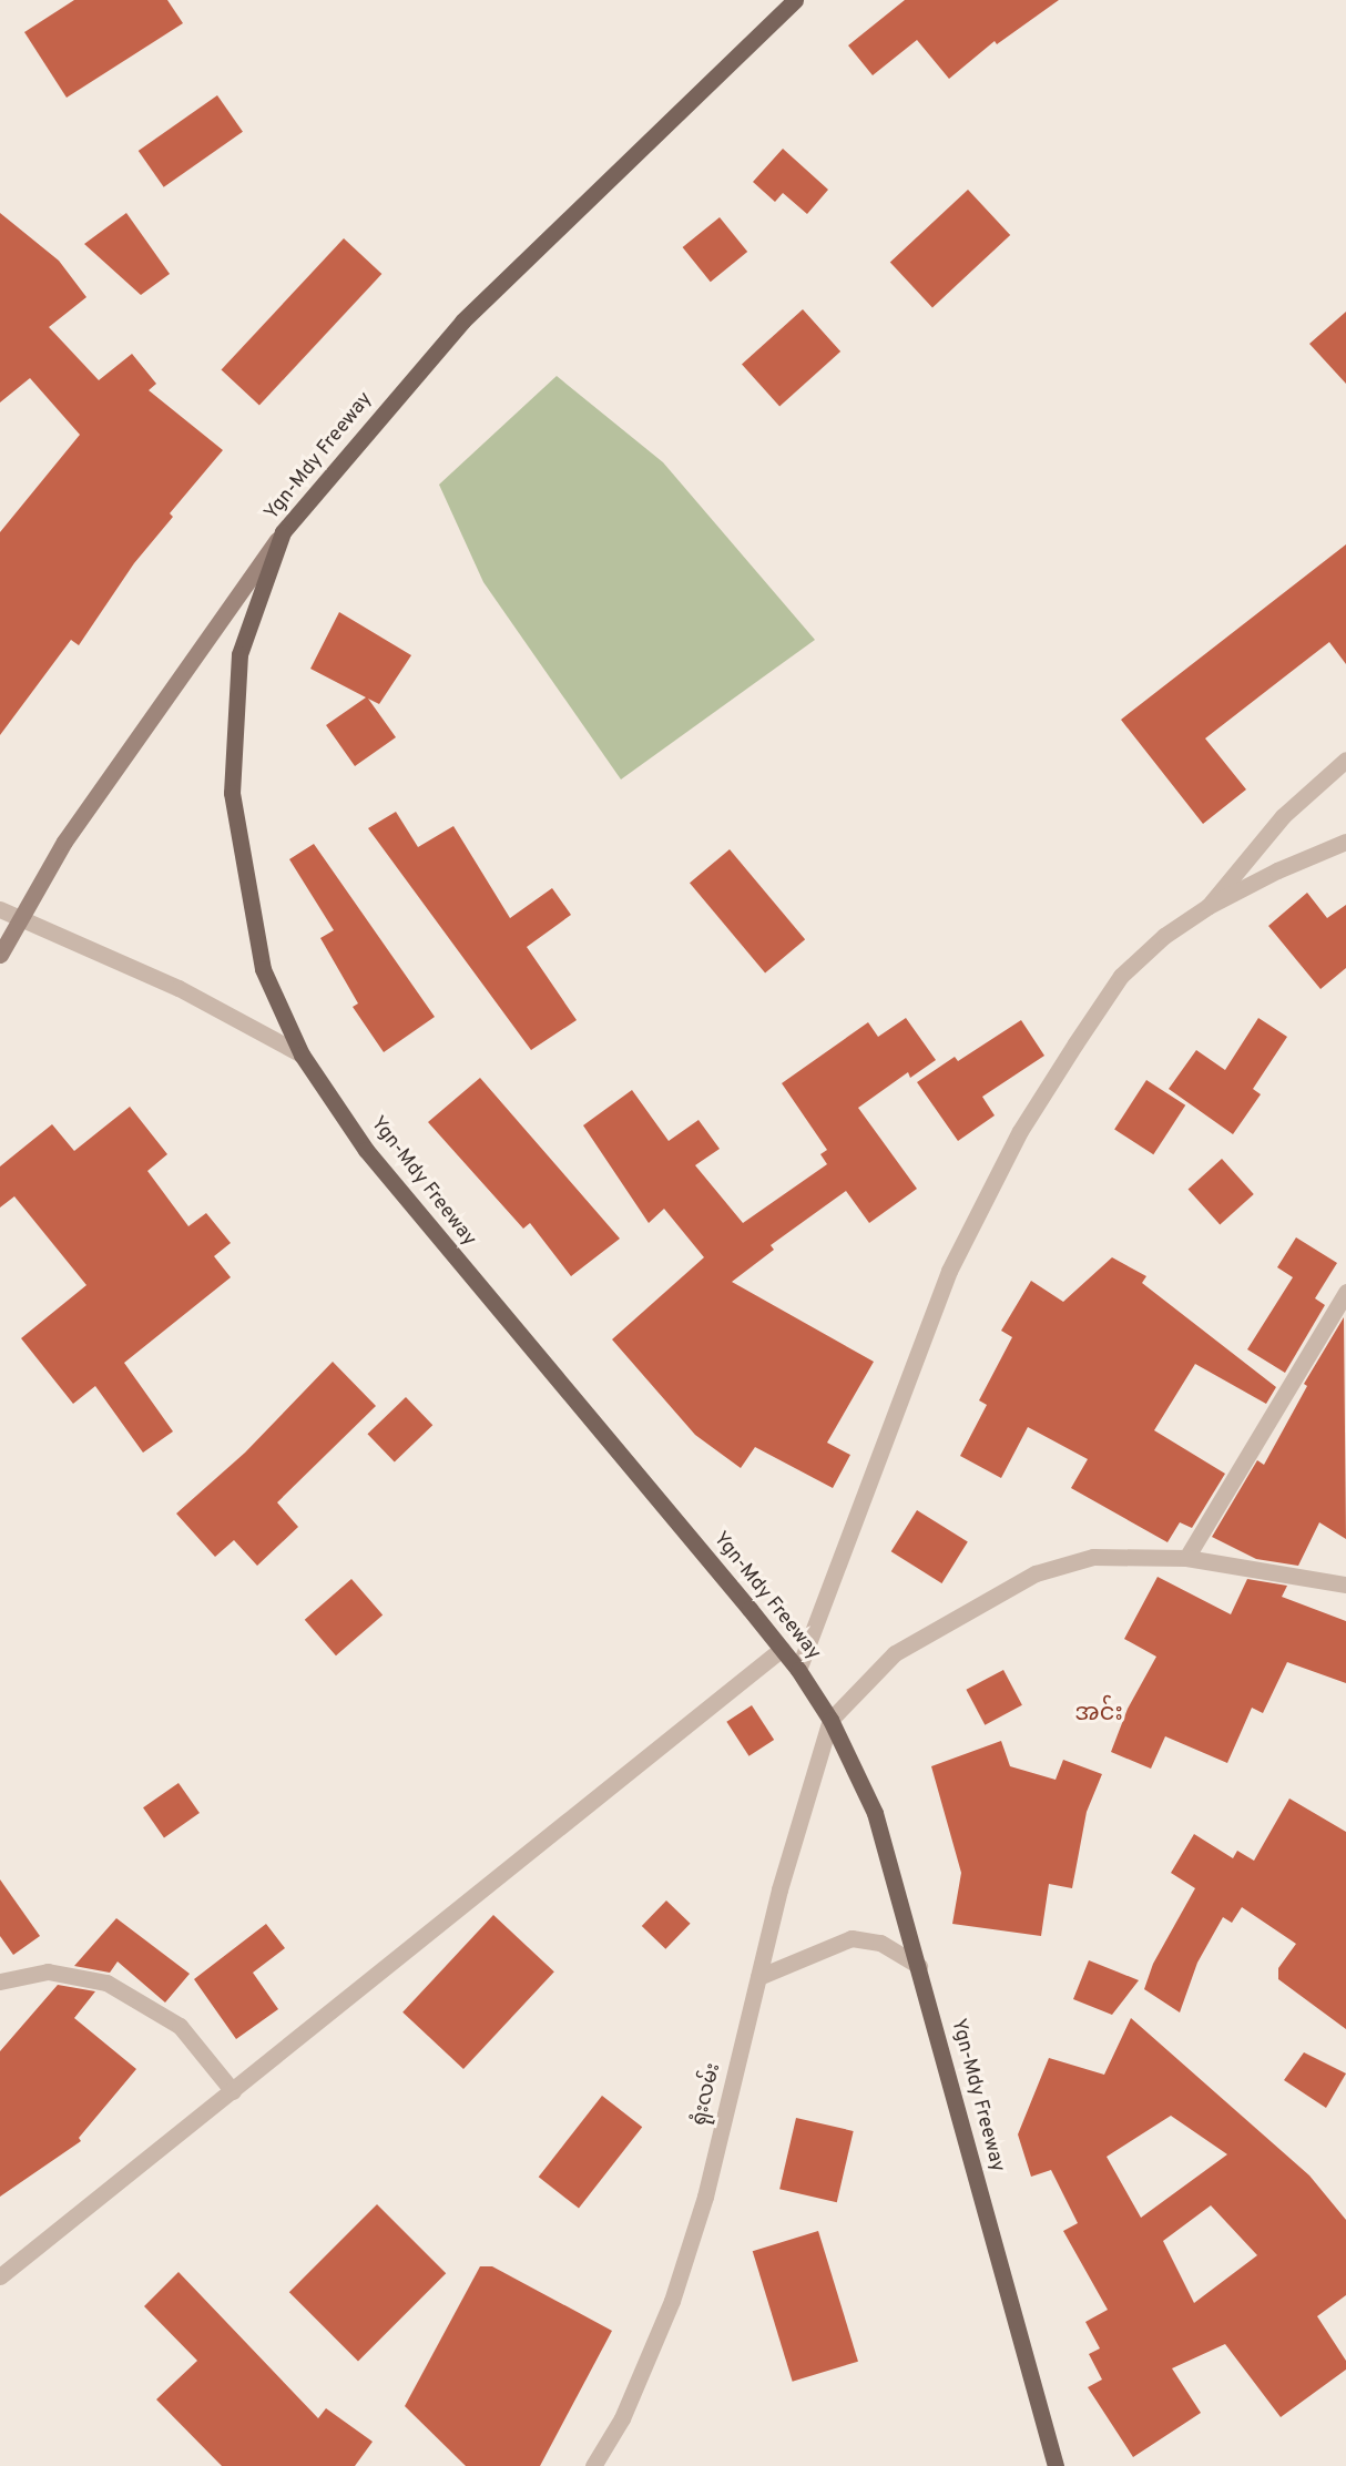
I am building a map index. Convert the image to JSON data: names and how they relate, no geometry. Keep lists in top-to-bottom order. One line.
{"streets":{"main road":["Ygn-Mdy Freeway"],"street":["ရုံးလမ်း"]},"crossings":[["Ygn-Mdy Freeway","ရုံးလမ်း"]],"districts":["အင်း"]}
